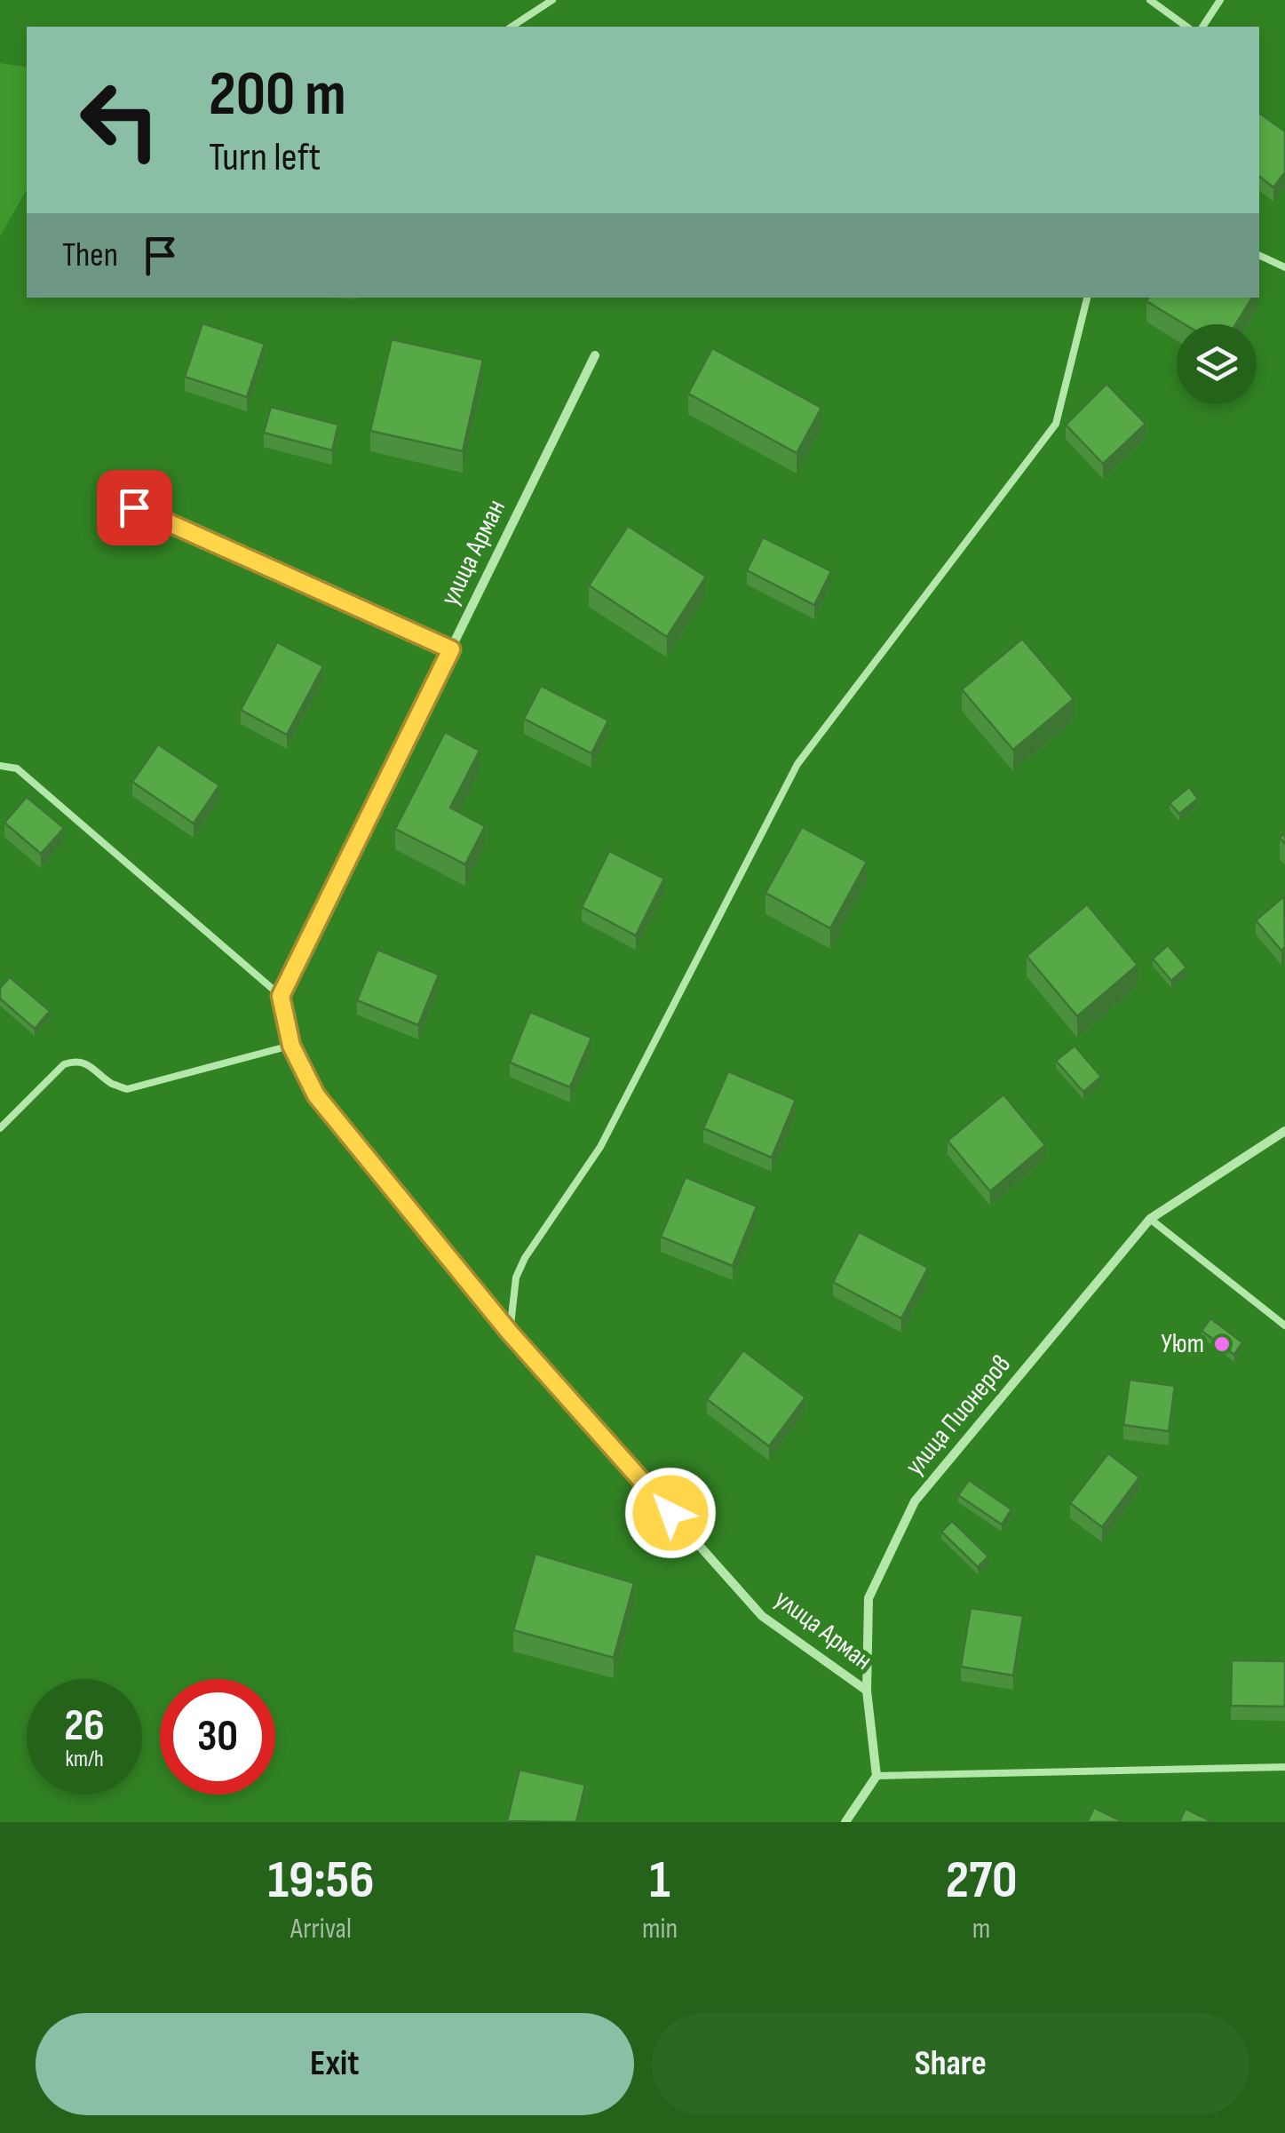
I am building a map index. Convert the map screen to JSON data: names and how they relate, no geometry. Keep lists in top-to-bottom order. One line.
{"streets":{"street":["улица Арман","улица Пионеров"]},"crossings":[["улица Арман","улица Пионеров"]],"places":["Уют"],"page":{"turn":["200 m","Turn left"],"then":"Then","speed":"26 km/h","limit":"30","eta":["19:56","Arrival","1","min","270","m"],"buttons":["Exit","Share"]}}
